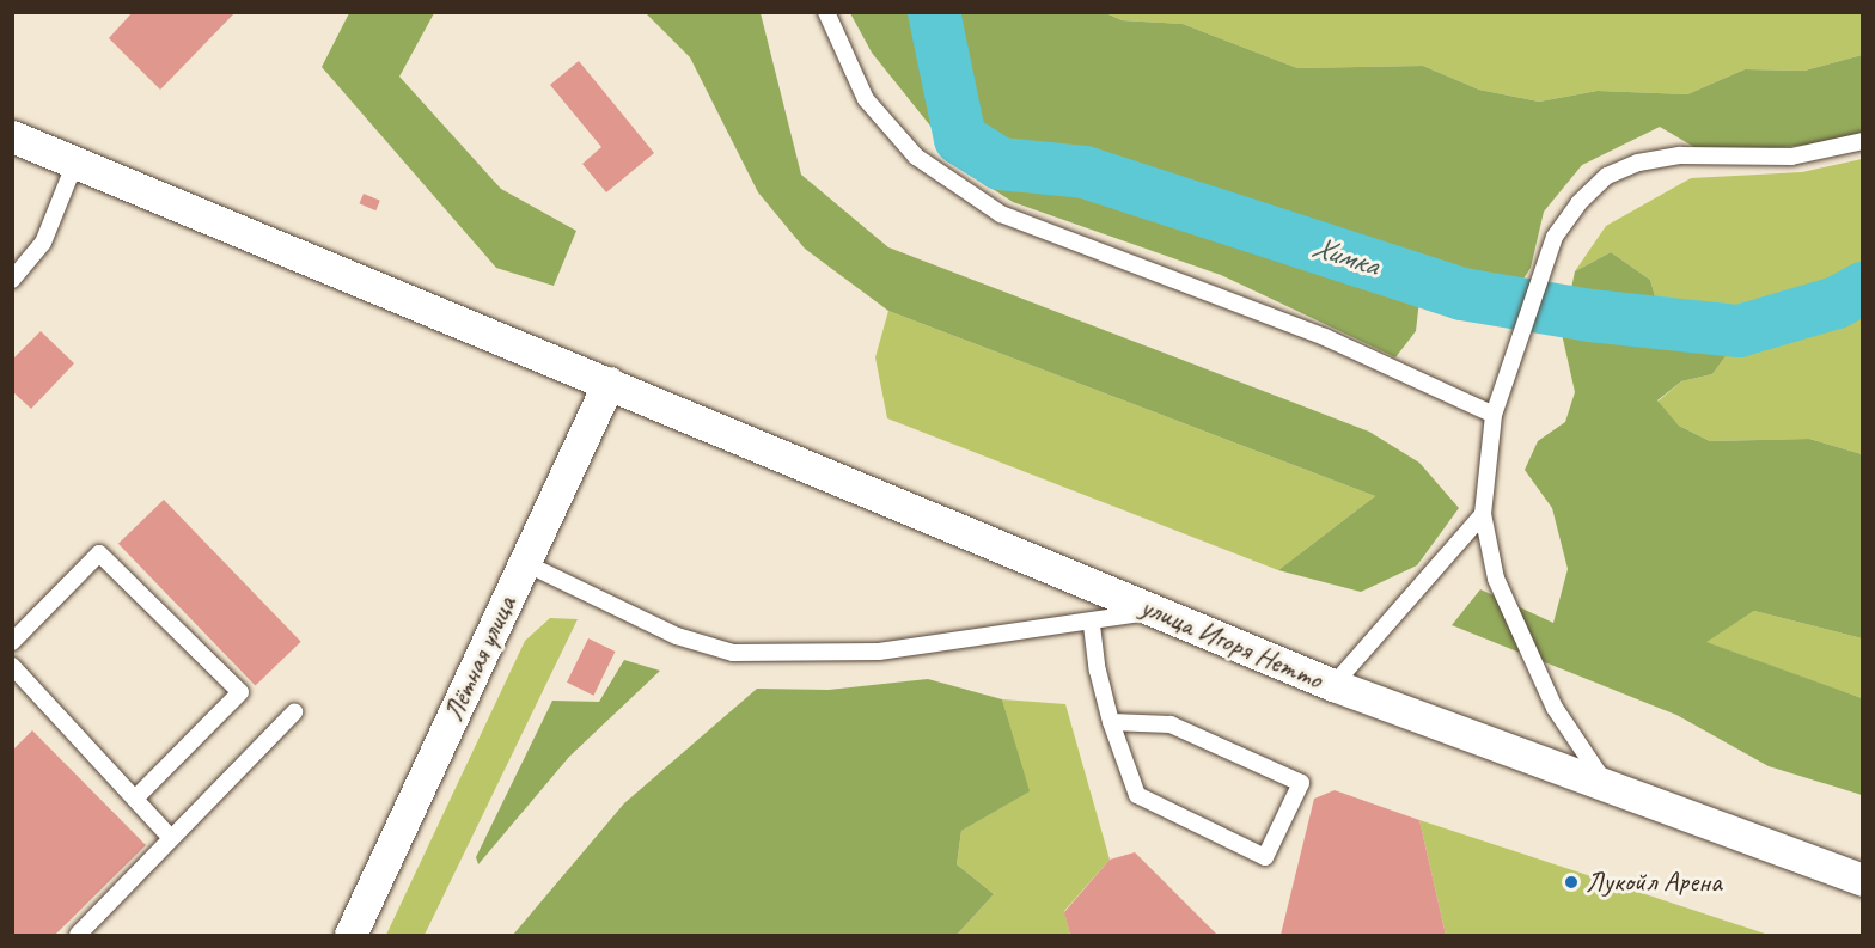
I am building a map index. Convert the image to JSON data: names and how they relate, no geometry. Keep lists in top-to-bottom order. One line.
{"streets":{"street":["улица Игоря Нетто","Лётная улица"]},"crossings":[["улица Игоря Нетто","Лётная улица"]],"water":["Химка"],"places":["Лукойл Арена"]}
